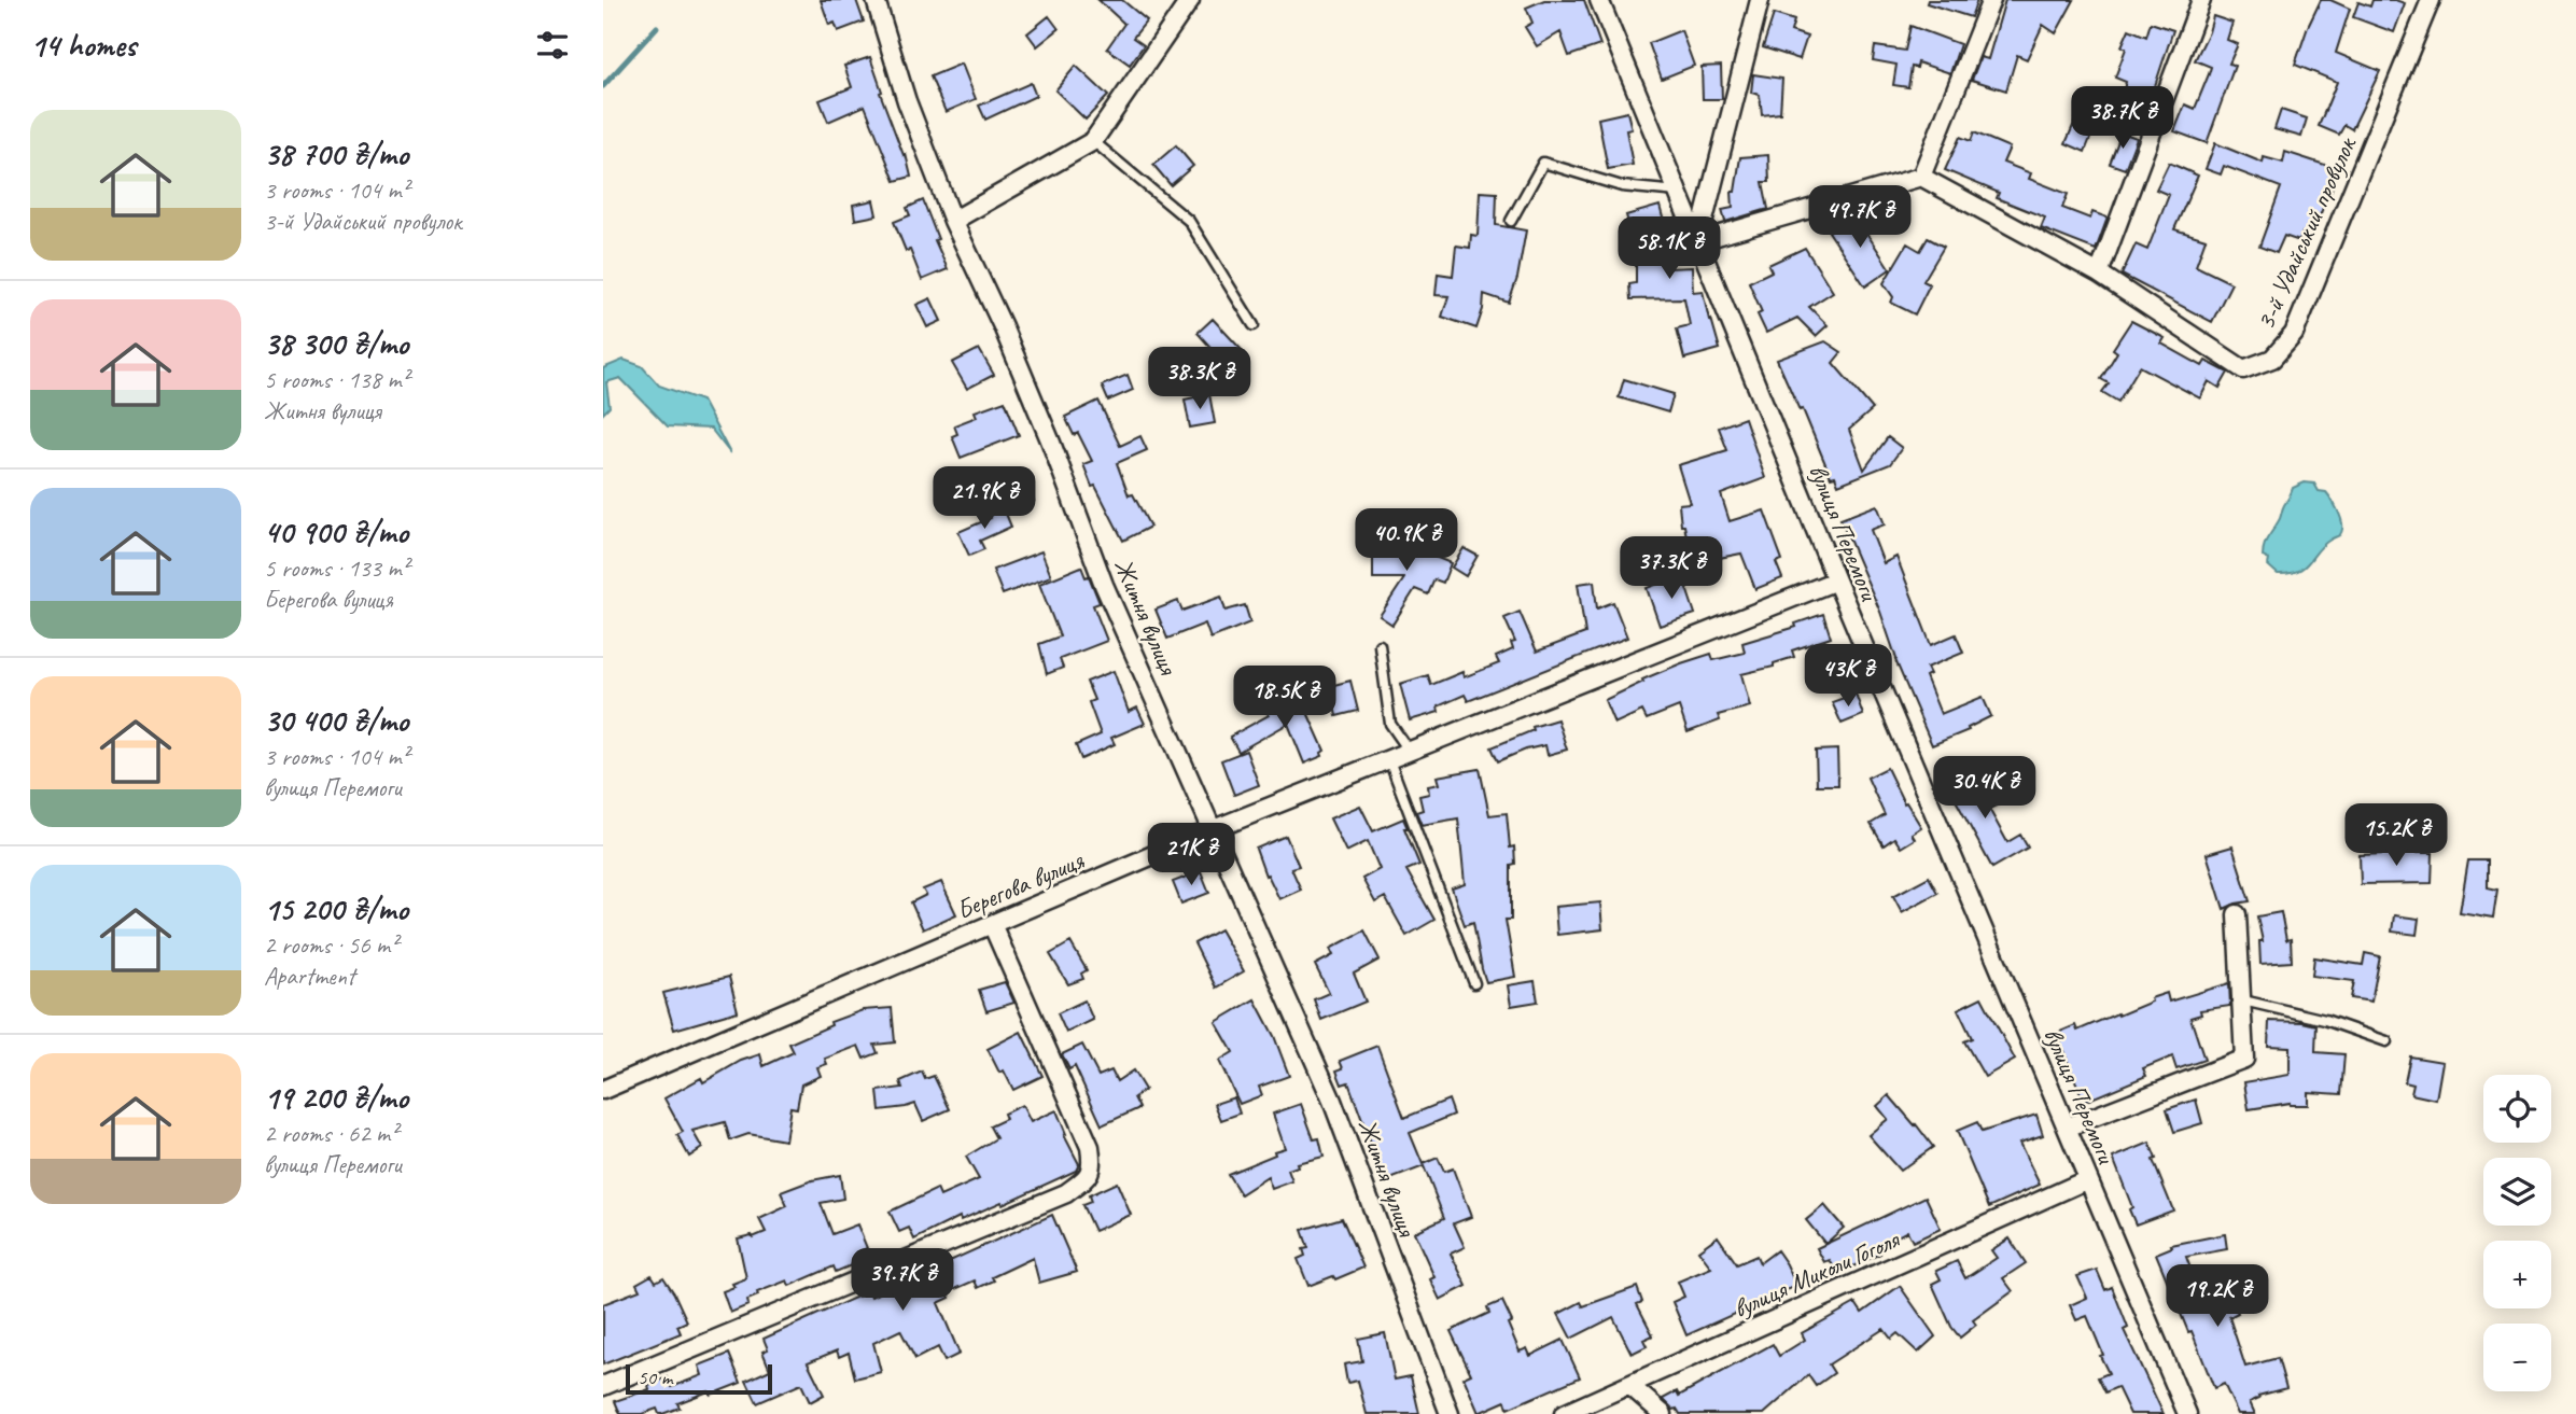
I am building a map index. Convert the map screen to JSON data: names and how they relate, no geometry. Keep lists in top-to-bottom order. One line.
{"streets":{"street":["3-й Удайський провулок","вулиця Перемоги","Житня вулиця","Берегова вулиця","вулиця Миколи Гоголя"]},"crossings":[["вулиця Перемоги","Берегова вулиця"],["вулиця Перемоги","вулиця Миколи Гоголя"],["Житня вулиця","Берегова вулиця"]],"scale_bar":"50 m","page":{"heading":"14 homes","price":["38.7K ₴","49.7K ₴","58.1K ₴","38.3K ₴","21.9K ₴","40.9K ₴","37.3K ₴","43K ₴","18.5K ₴","30.4K ₴","15.2K ₴","21K ₴","39.7K ₴","19.2K ₴"],"list":[{"name":"38 700 ₴/mo","note":"3 rooms · 104 m² · 3-й Удайський провулок"},{"name":"38 300 ₴/mo","note":"5 rooms · 138 m² · Житня вулиця"},{"name":"40 900 ₴/mo","note":"5 rooms · 133 m² · Берегова вулиця"},{"name":"30 400 ₴/mo","note":"3 rooms · 104 m² · вулиця Перемоги"},{"name":"15 200 ₴/mo","note":"2 rooms · 56 m² · Apartment"},{"name":"19 200 ₴/mo","note":"2 rooms · 62 m² · вулиця Перемоги"}],"map_buttons":["+","−"],"scale":"50 m"}}
